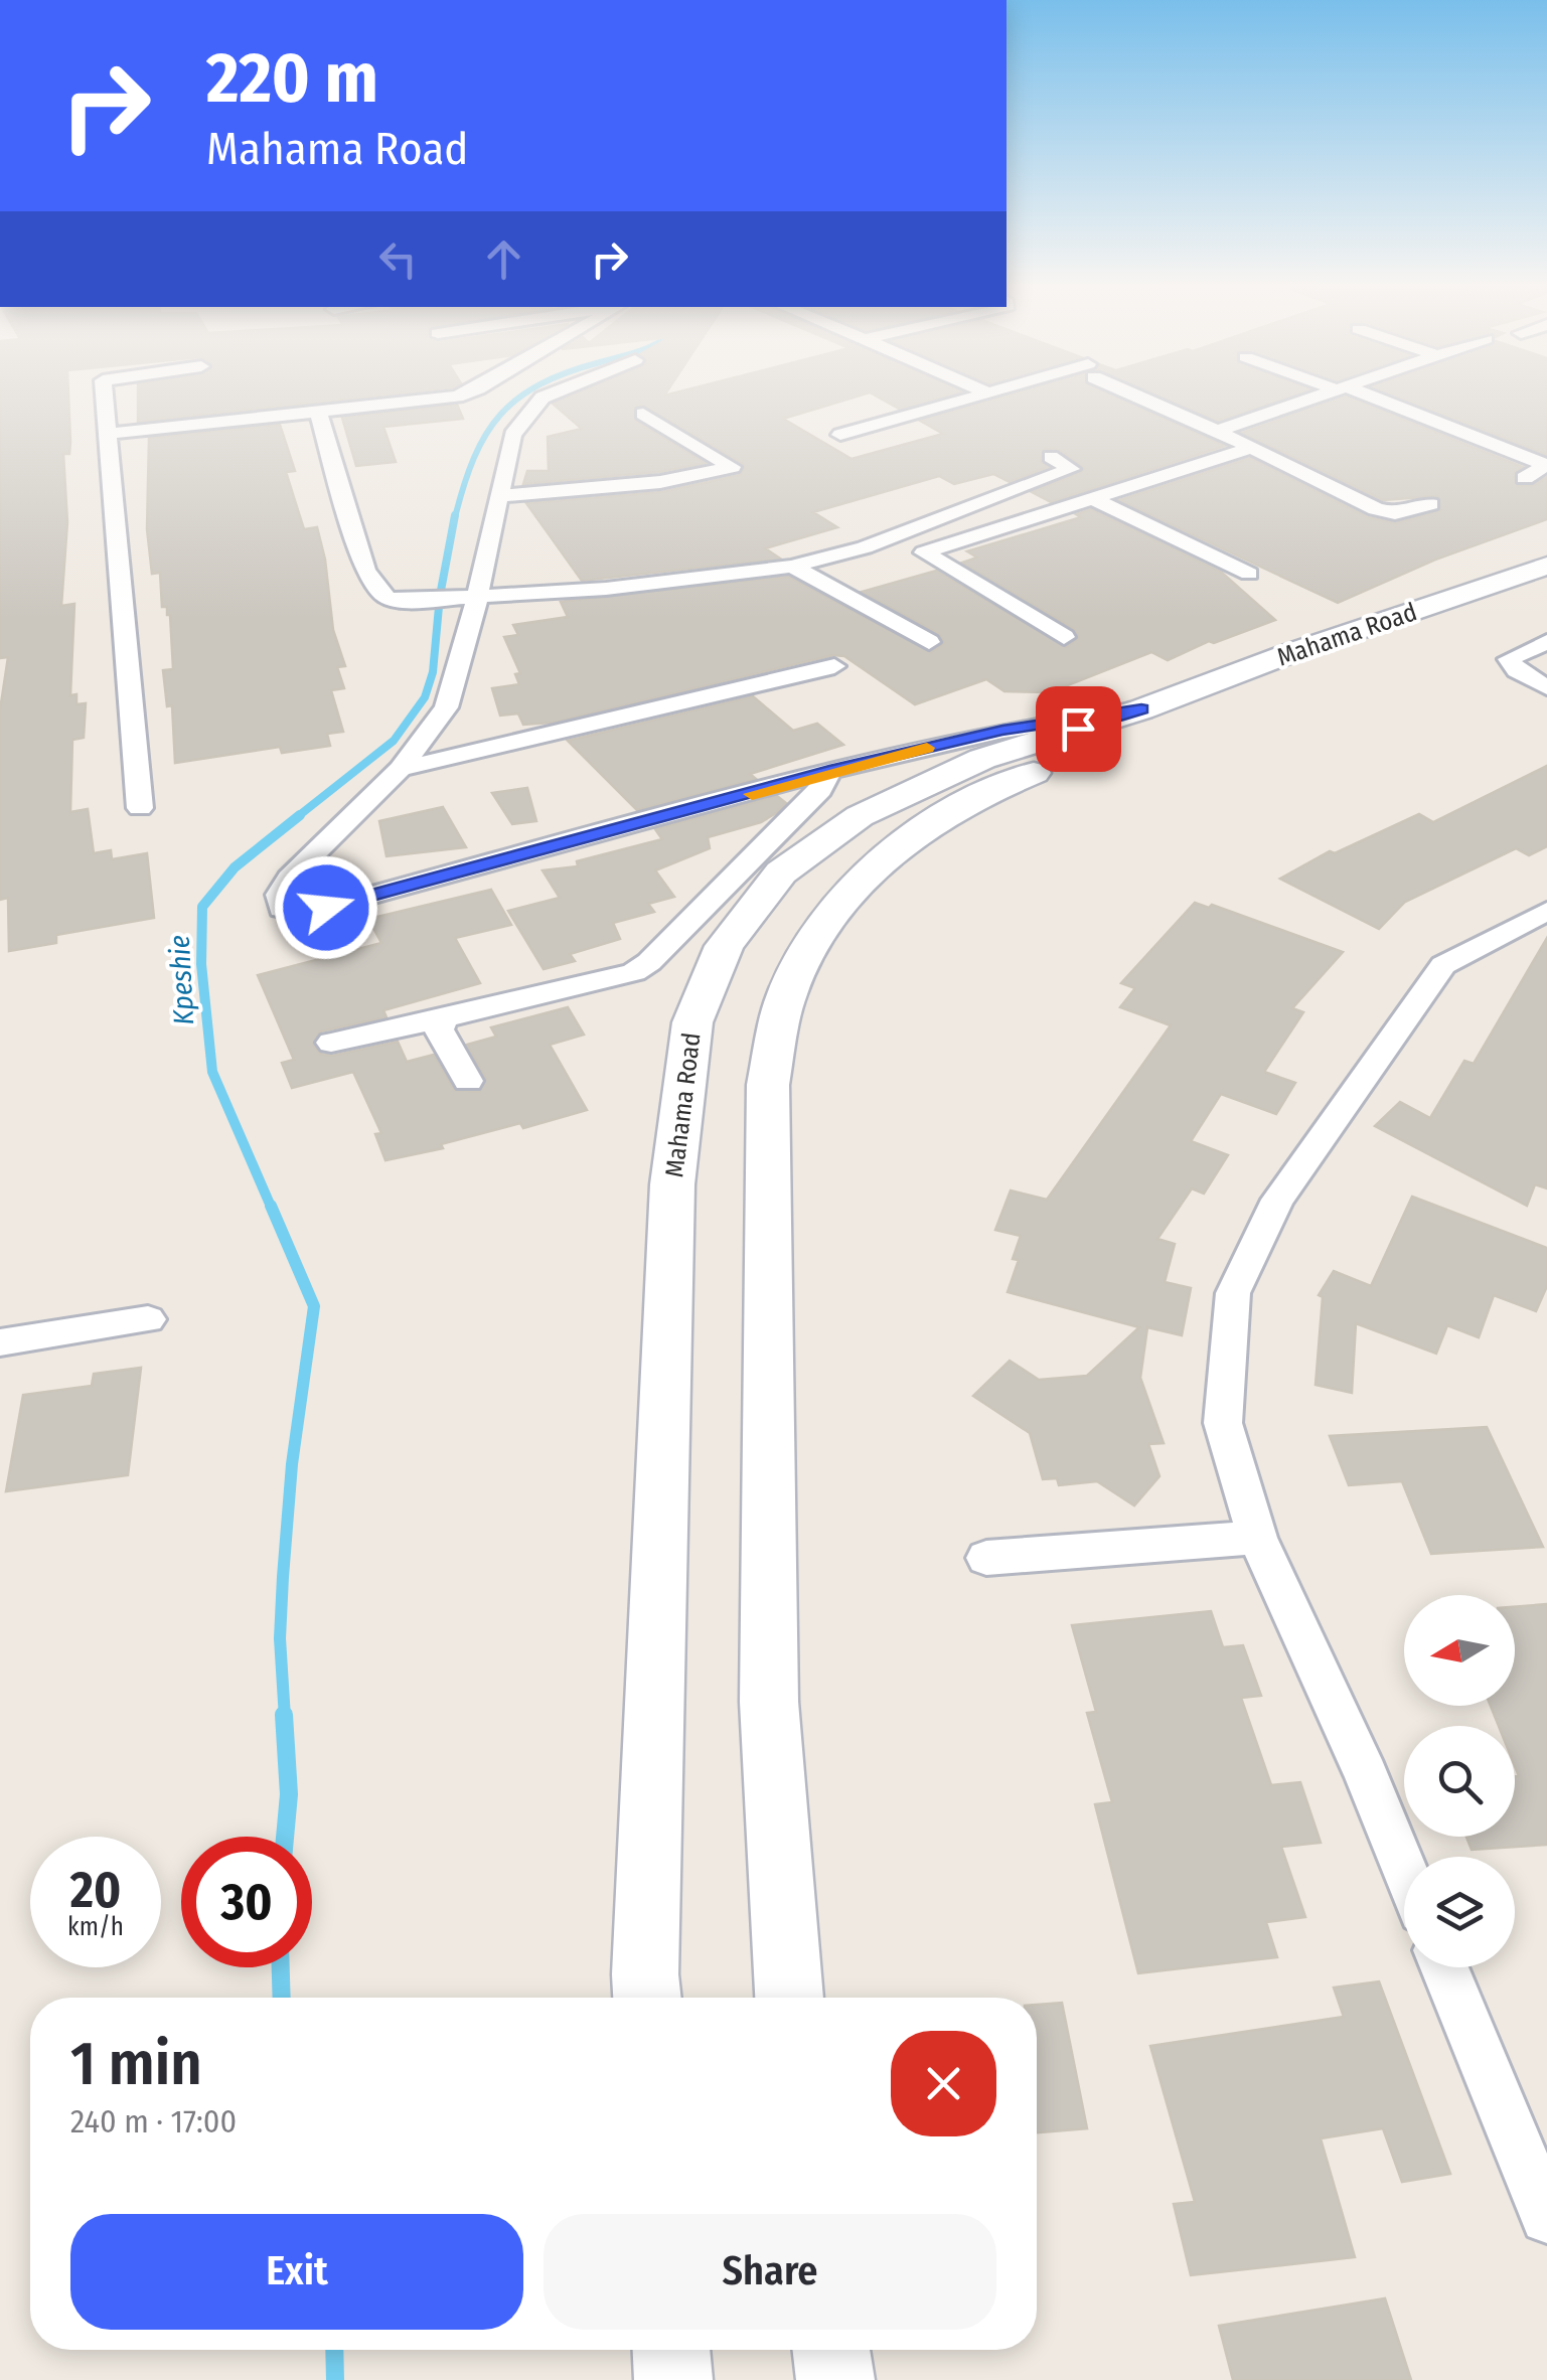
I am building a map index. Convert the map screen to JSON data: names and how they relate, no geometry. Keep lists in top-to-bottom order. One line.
{"streets":{"street":["Mahama Road"]},"water":["Kpeshie"],"north":"left","page":{"turn":["220 m","Mahama Road"],"speed":"20 km/h","limit":"30","heading":["1 min","240 m · 17:00"],"buttons":["Exit","Share"]}}
